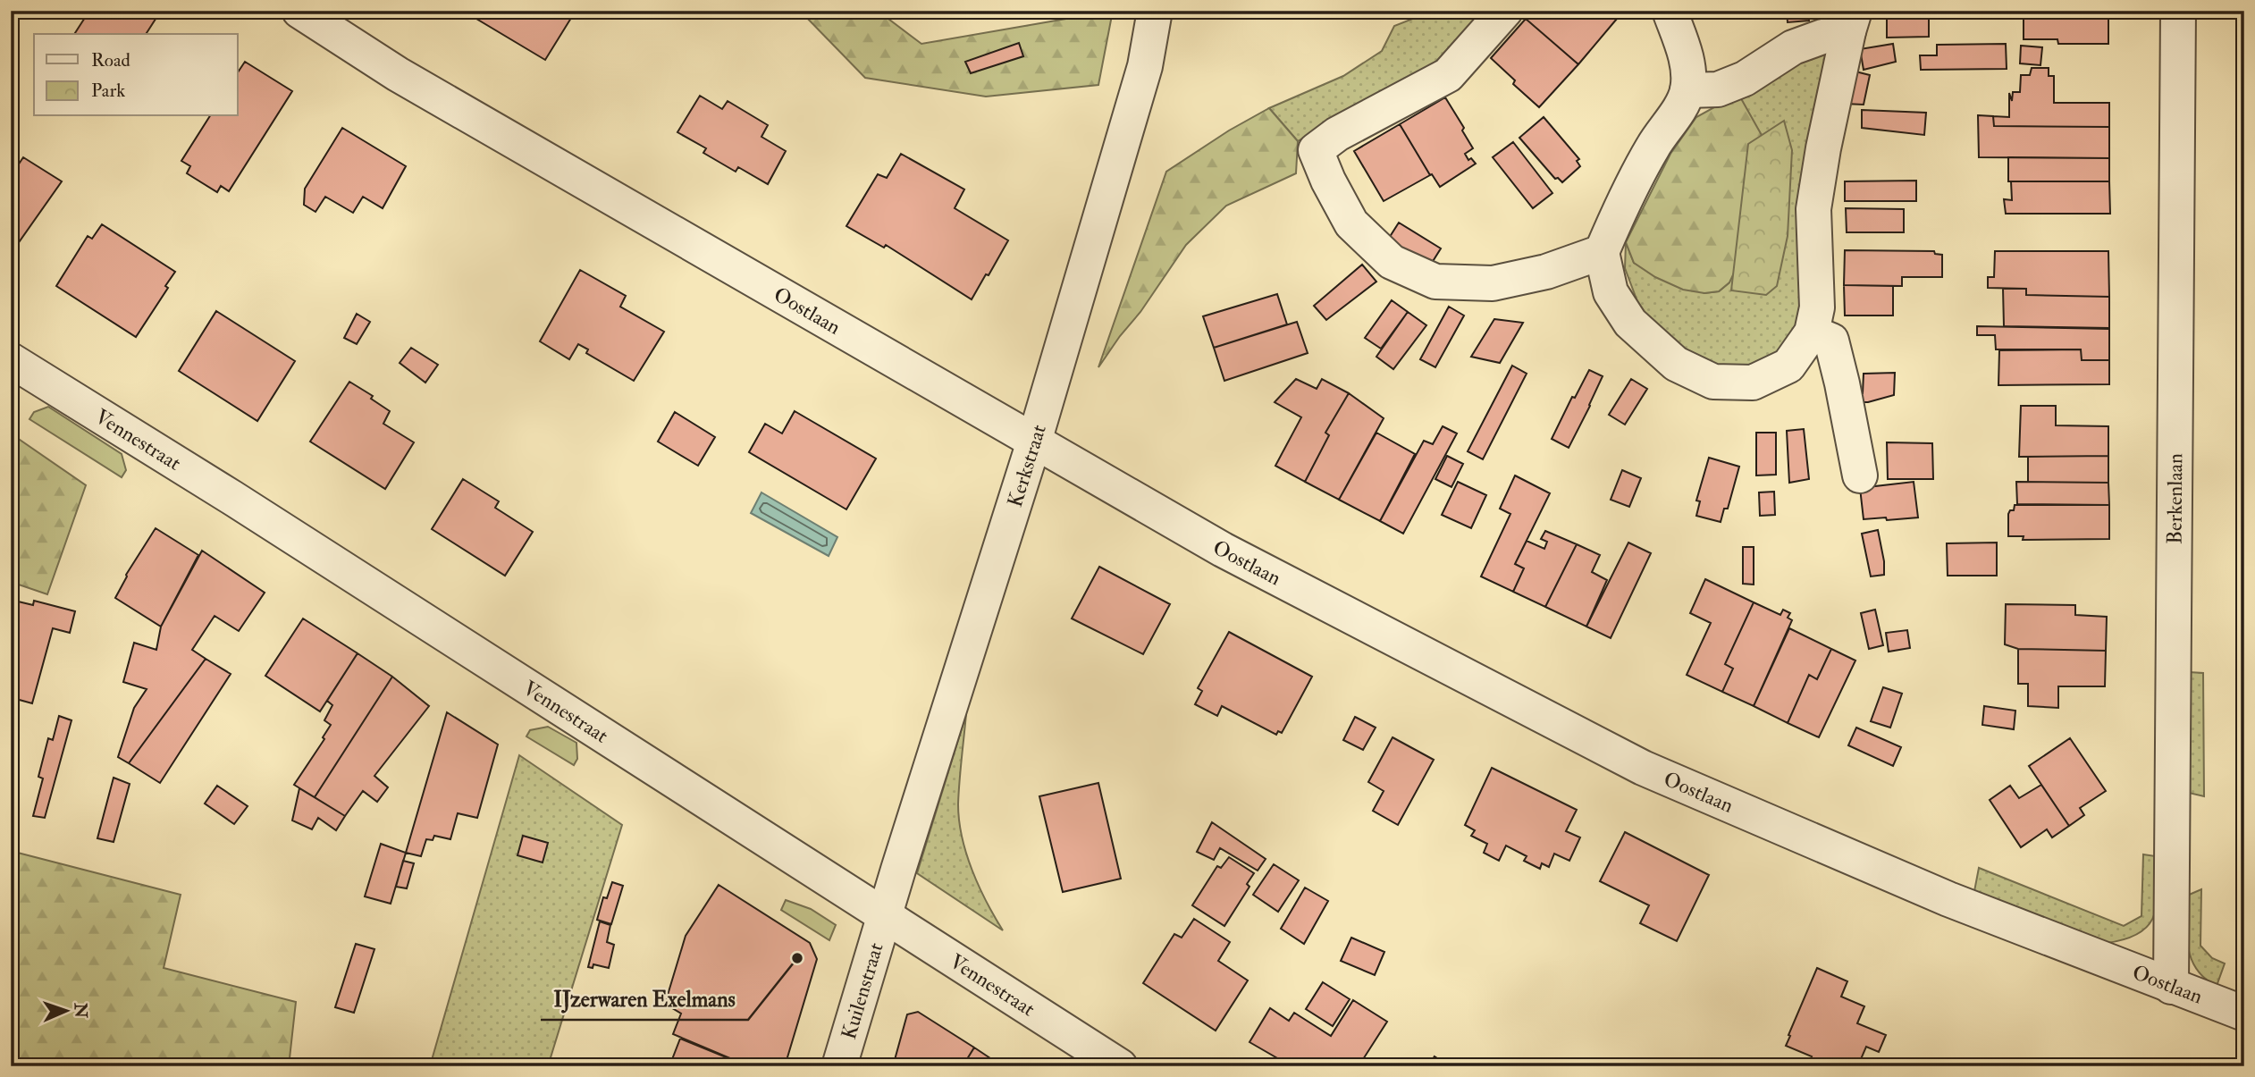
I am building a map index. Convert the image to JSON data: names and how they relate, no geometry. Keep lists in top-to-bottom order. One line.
{"streets":{"street":["Oostlaan","Vennestraat","Kerkstraat","Berkenlaan","Kuilenstraat"]},"crossings":[["Oostlaan","Kerkstraat"],["Oostlaan","Berkenlaan"],["Vennestraat","Kerkstraat"],["Vennestraat","Kuilenstraat"],["Kerkstraat","Kuilenstraat"]],"places":["IJzerwaren Exelmans"],"legend":["Road","Park"],"north":"right"}
